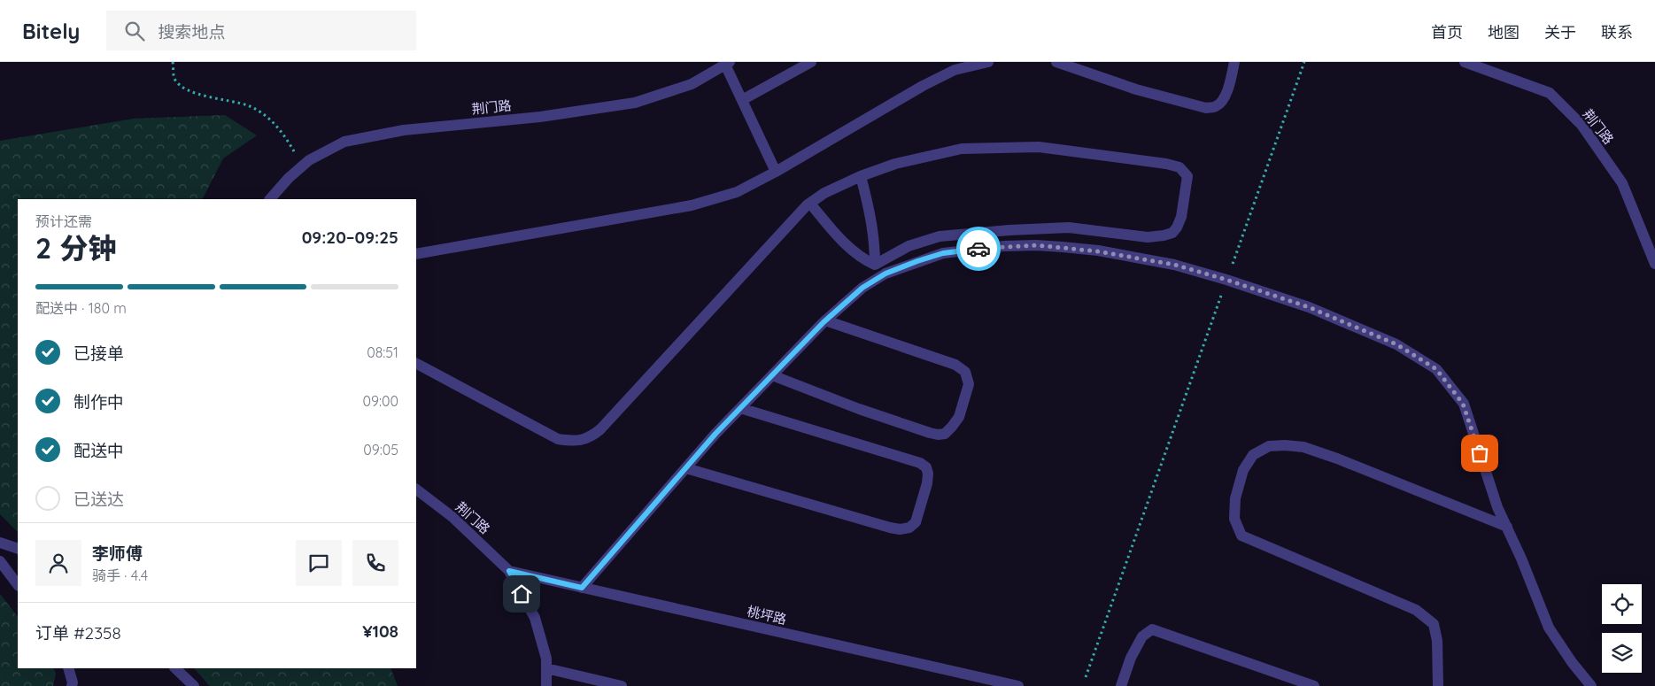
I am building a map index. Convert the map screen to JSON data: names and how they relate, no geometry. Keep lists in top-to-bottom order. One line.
{"streets":{"street":["荆门路","桃坪路"]},"crossings":[["荆门路","桃坪路"]],"page":{"header":"Bitely","search":"搜索地点","nav":["首页","地图","关于","联系"],"heading":["2 分钟","预计还需","09:20–09:25"],"panel":["李师傅","骑手 · 4.4","订单 #2358","¥108"],"bar":"配送中 · 180 m","list":[["已接单","08:51"],["制作中","09:00"],["配送中","09:05"],"已送达"]}}
